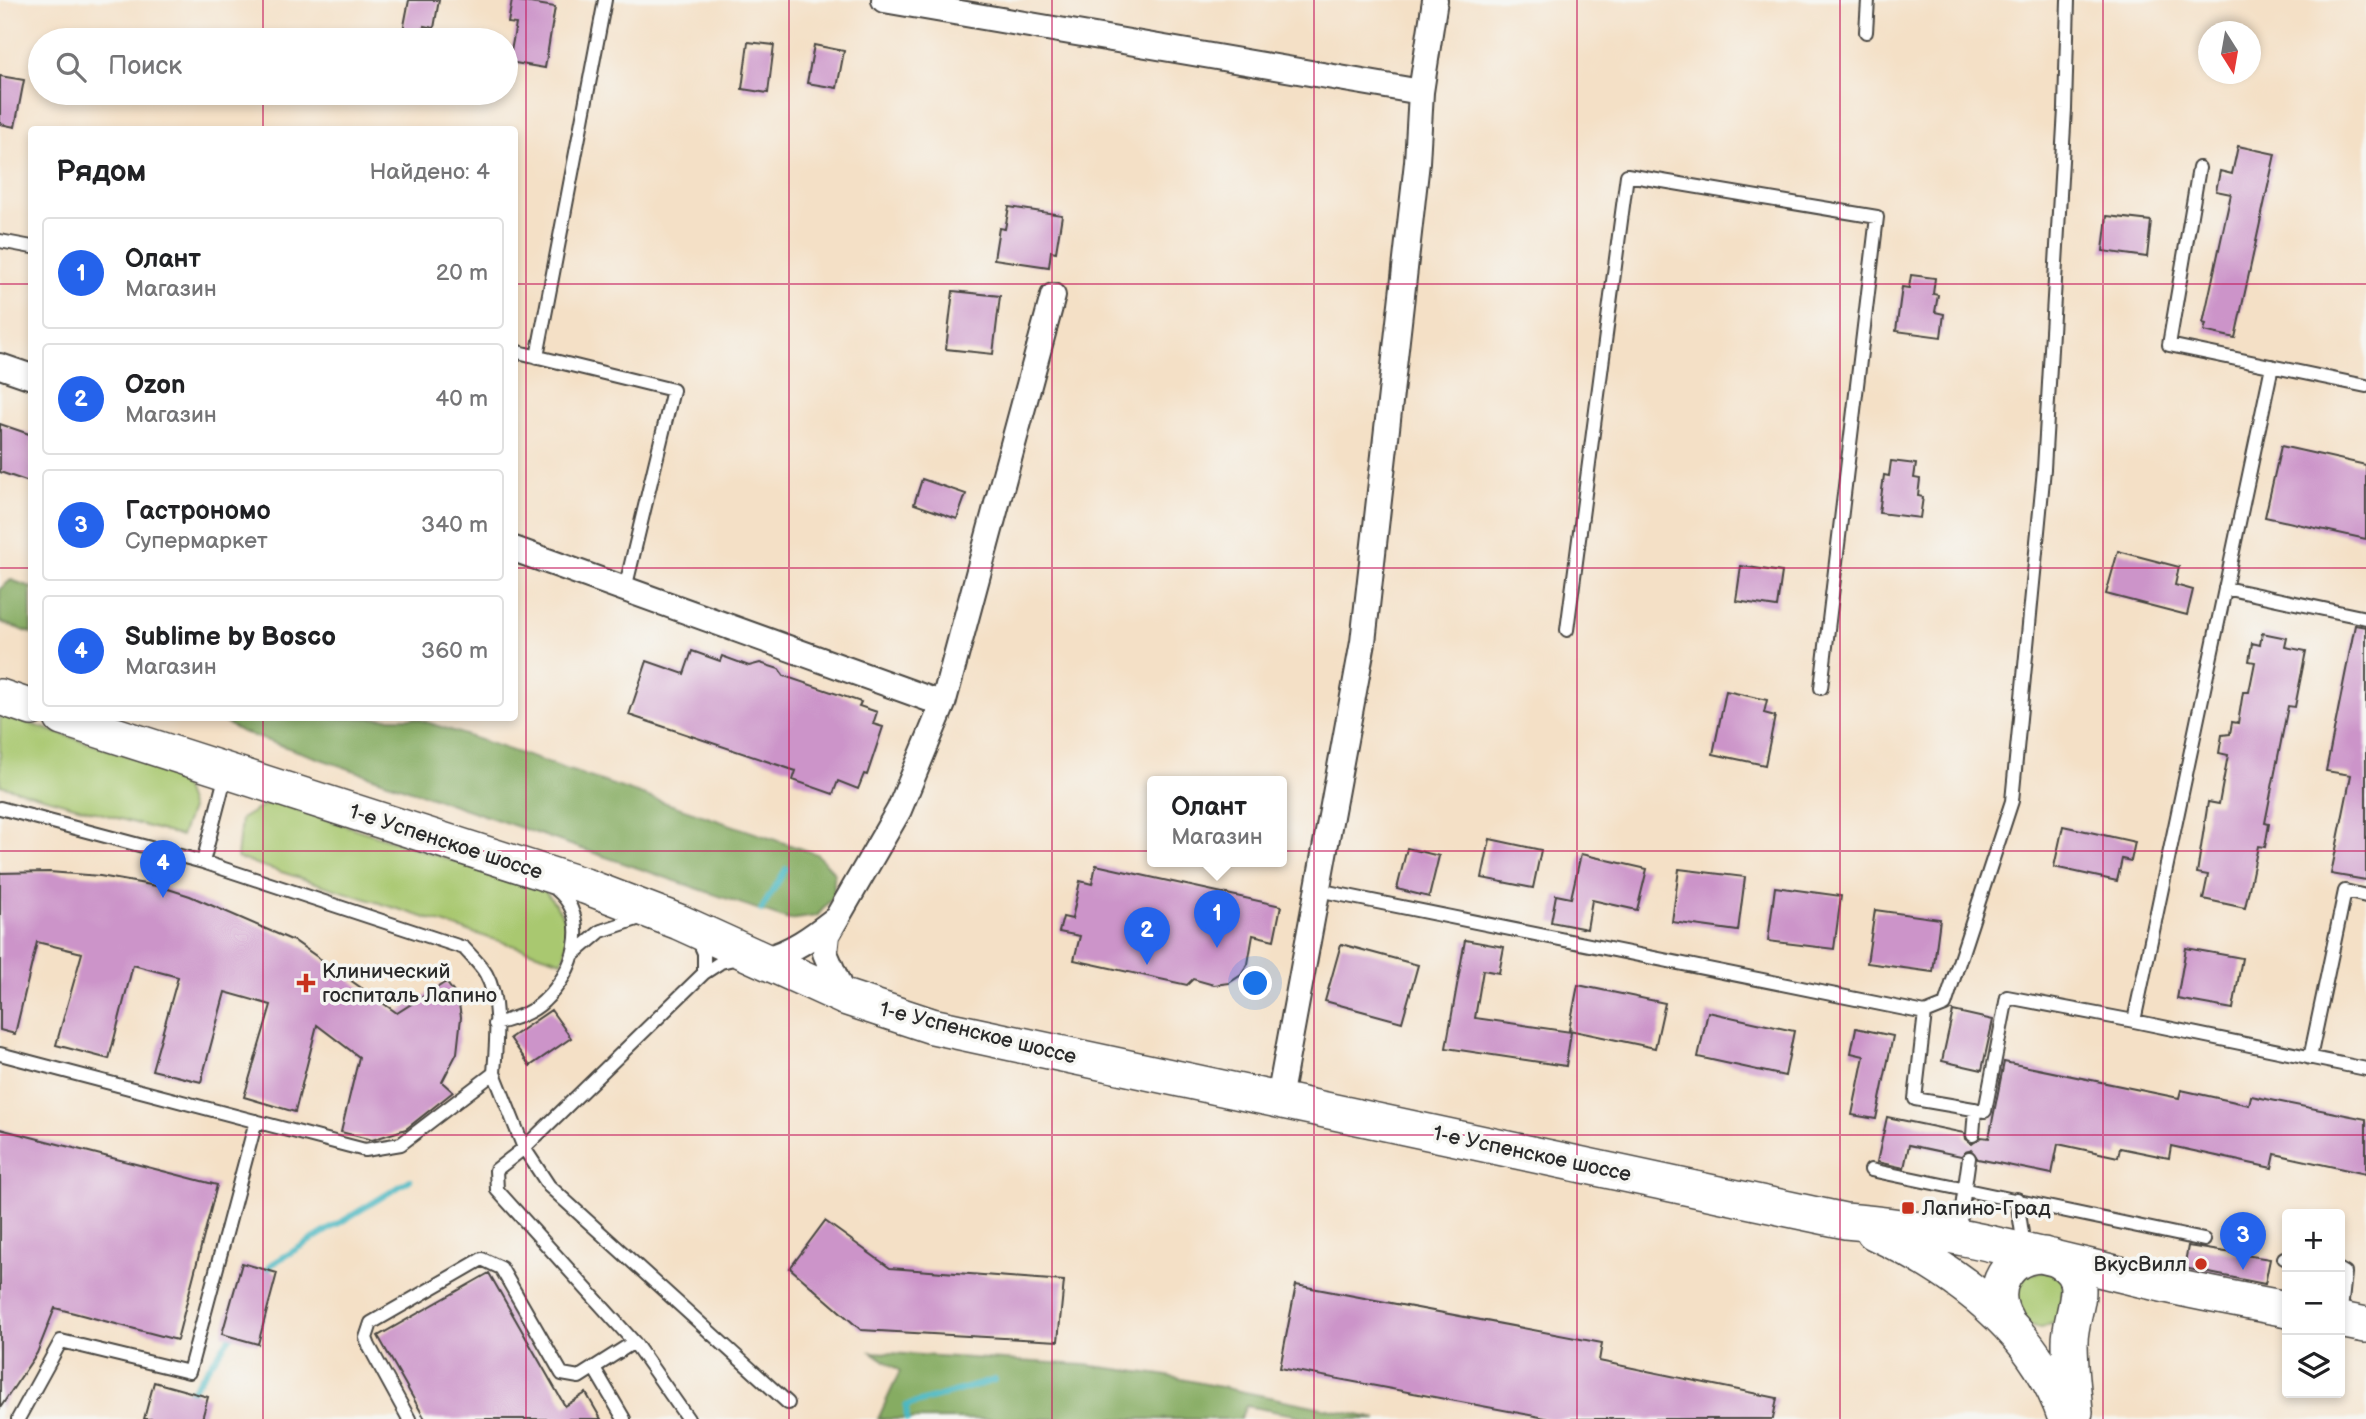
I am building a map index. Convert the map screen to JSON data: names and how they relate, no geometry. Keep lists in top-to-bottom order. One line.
{"streets":{"main road":["1-е Успенское шоссе"]},"places":{"health":["Клинический госпиталь Лапино"],"transit":["Лапино-Град"],"other":["ВкусВилл"]},"north":"bottom","page":{"search":"Поиск","heading":["Рядом","Найдено: 4"],"list":[{"mark":"1","name":"Олант","note":"Магазин","value":"20 m"},{"mark":"2","name":"Ozon","note":"Магазин","value":"40 m"},{"mark":"3","name":"Гастрономо","note":"Супермаркет","value":"340 m"},{"mark":"4","name":"Sublime by Bosco","note":"Магазин","value":"360 m"}],"popup":["Олант","Магазин"],"pins":["4","1","2","3"],"map_buttons":["+","−"]}}
